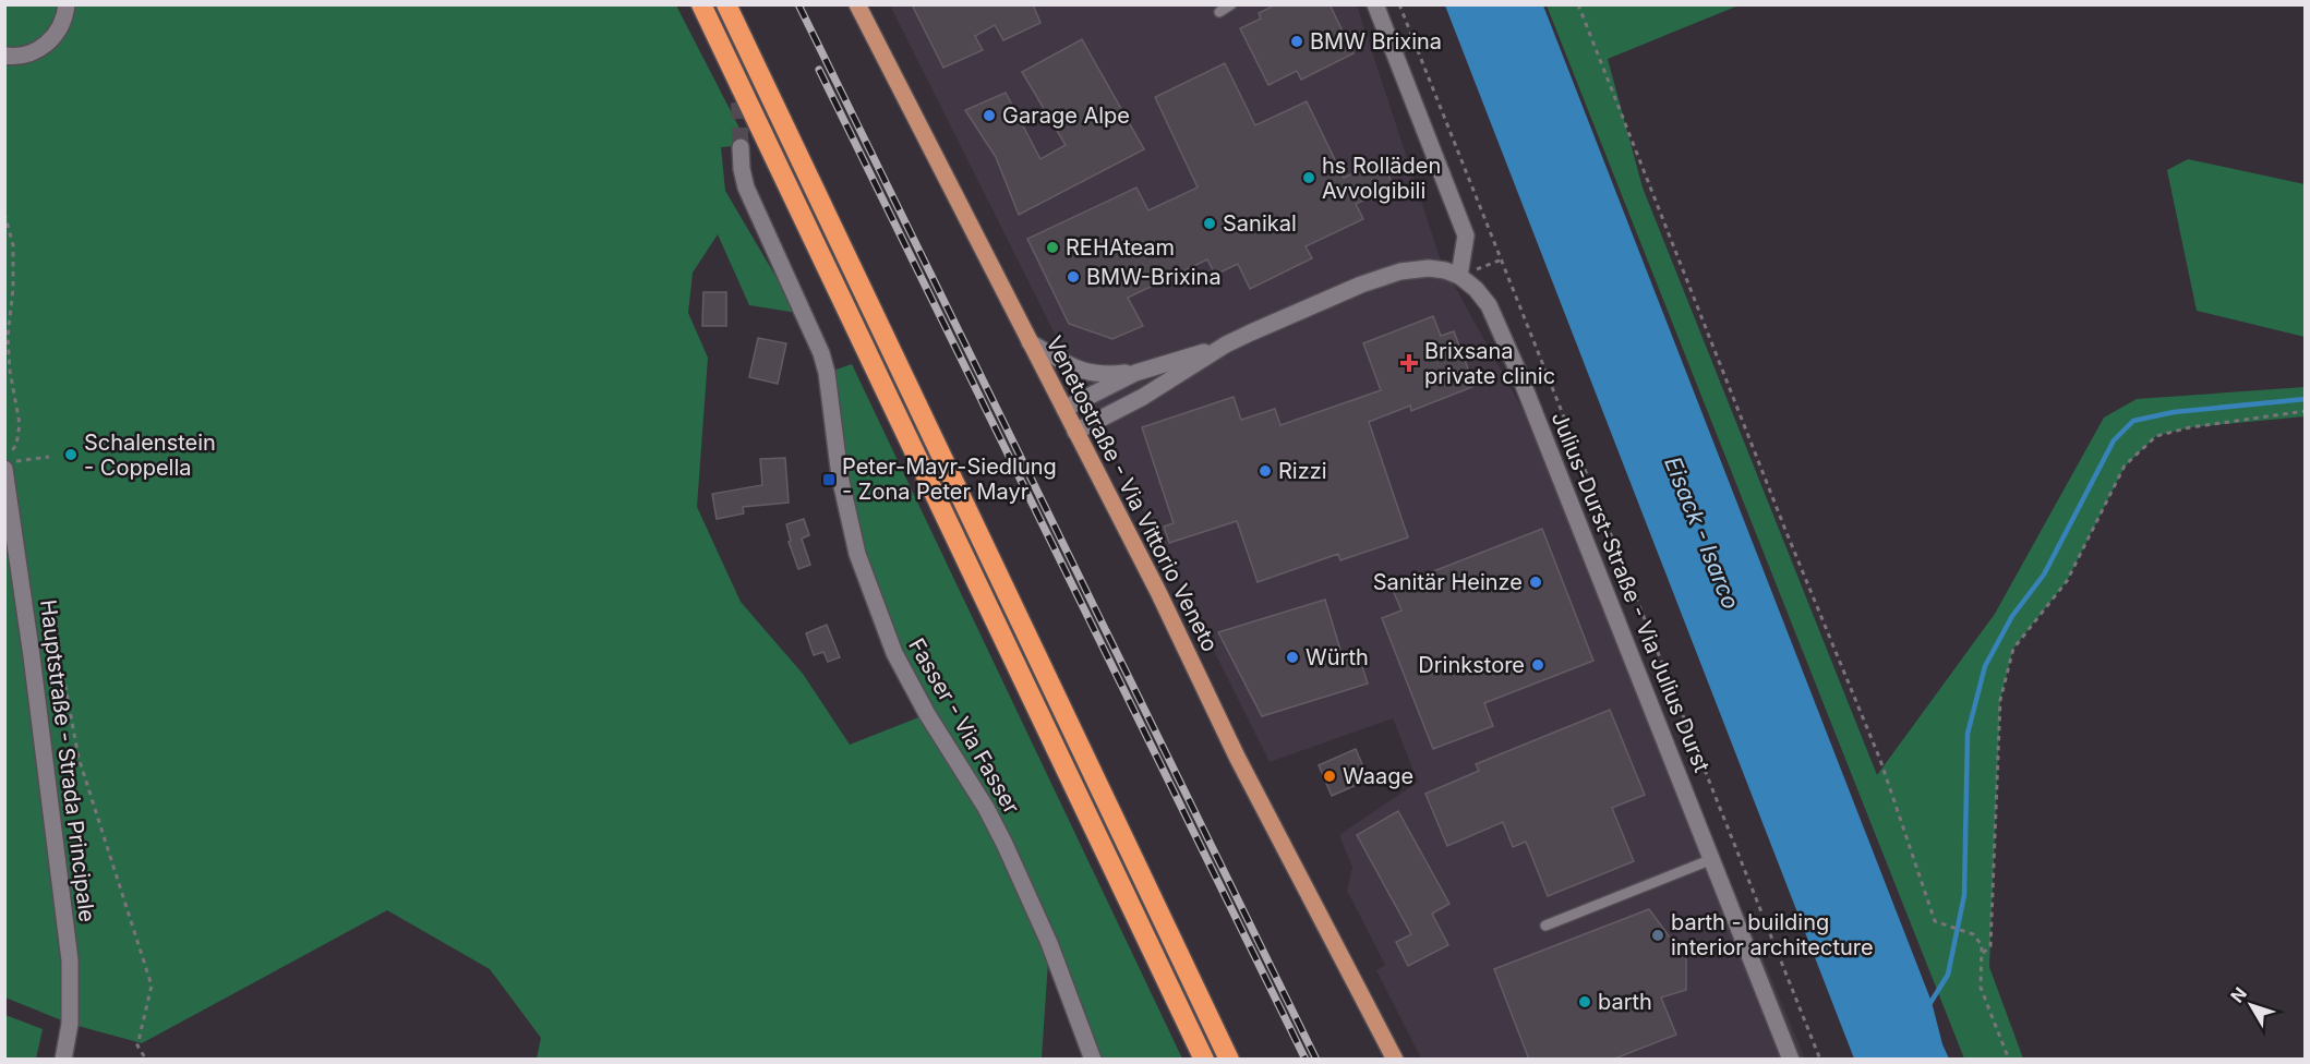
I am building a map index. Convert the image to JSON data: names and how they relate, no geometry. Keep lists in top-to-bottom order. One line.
{"streets":{"main road":["Venetostraße - Via Vittorio Veneto"],"street":["Julius-Durst-Straße - Via Julius Durst","Fasser - Via Fasser","Hauptstraße - Strada Principale"]},"water":["Eisack - Isarco"],"places":{"other":["BMW Brixina","Garage Alpe","hs Rolläden Avvolgibili","Sanikal","REHAteam","BMW-Brixina","Schalenstein - Coppella","Rizzi","Sanitär Heinze","Würth","Drinkstore","Waage","barth - building interior architecture","barth"],"health":["Brixsana private clinic"],"transit":["Peter-Mayr-Siedlung - Zona Peter Mayr"]},"north":"top left"}
